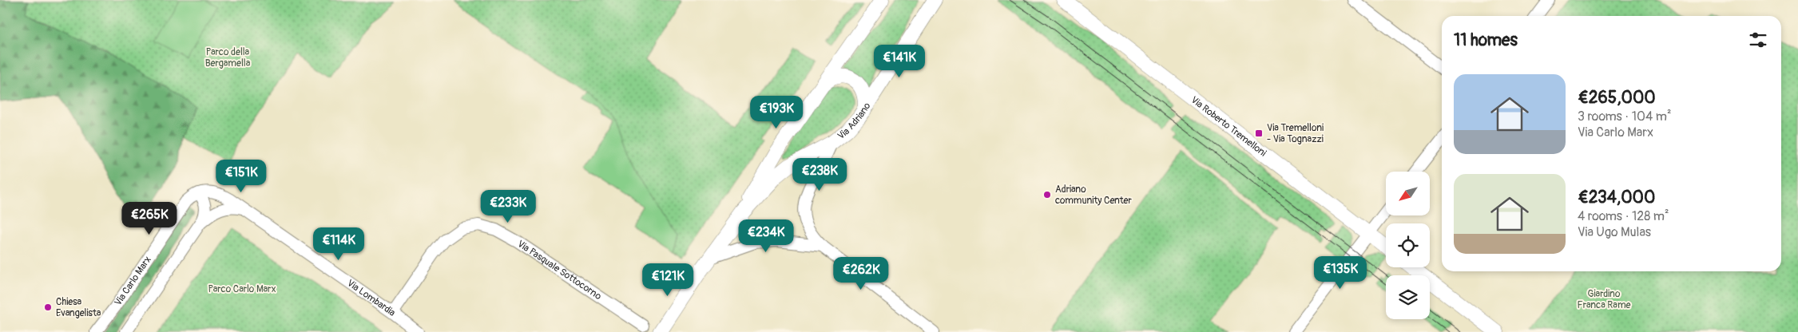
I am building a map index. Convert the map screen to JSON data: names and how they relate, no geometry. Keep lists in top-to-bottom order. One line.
{"streets":{"street":["Via Adriano","Via Roberto Tremelloni","Via Pasquale Sottocorno","Via Carlo Marx","Via Lombardia"]},"crossings":[["Via Pasquale Sottocorno","Via Lombardia"]],"parks":["Parco della Bergamella","Parco Carlo Marx","Giardino Franca Rame"],"places":{"transit":["Via Tremelloni - Via Tognazzi"],"other":["Adriano community Center","Chiesa Evangelista"]},"north":"bottom left","page":{"heading":"11 homes","price":["€141K","€193K","€238K","€151K","€233K","€265K","€234K","€114K","€135K","€262K","€121K"],"list":[{"name":"€265,000","note":"3 rooms · 104 m² · Via Carlo Marx"},{"name":"€234,000","note":"4 rooms · 128 m² · Via Ugo Mulas"}]}}
